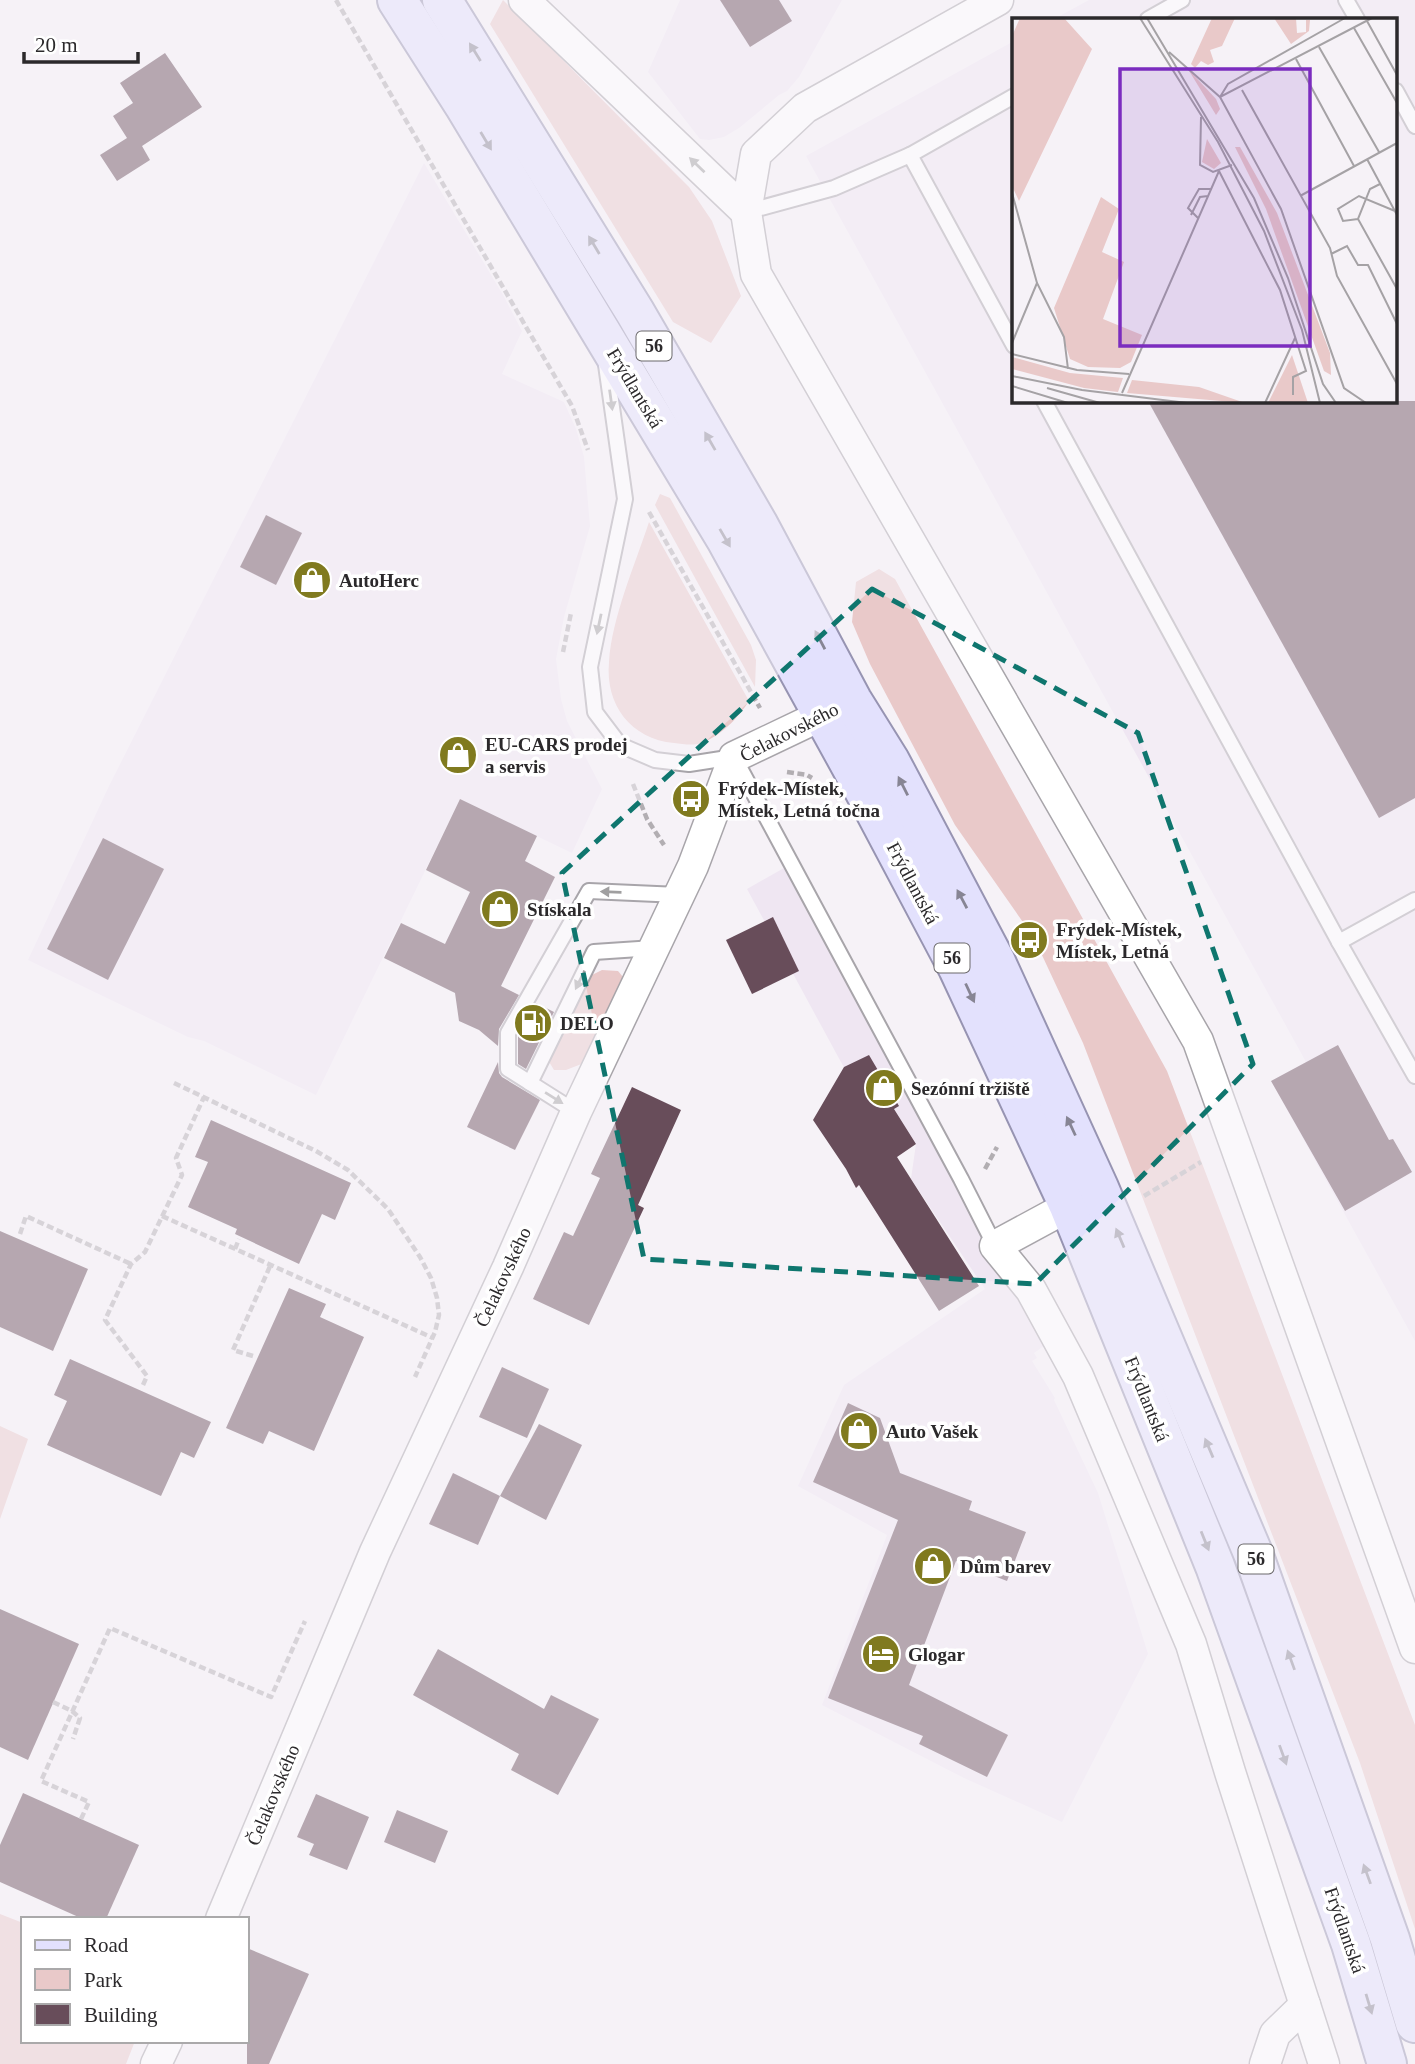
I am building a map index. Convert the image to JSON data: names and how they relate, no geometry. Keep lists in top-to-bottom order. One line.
{"streets":{"main road":["56","Frýdlantská"],"street":["Čelakovského"]},"crossings":[["Frýdlantská","Čelakovského"]],"places":{"shop":["AutoHerc","EU-CARS prodej a servis","Stískala","Sezónní tržiště","Auto Vašek","Dům barev"],"bus stop":["Frýdek-Místek, Místek, Letná točna","Frýdek-Místek, Místek, Letná"],"fuel station":["DELO"],"hotel":["Glogar"]},"legend":["Road","Park","Building"],"scale_bar":"20 m"}
